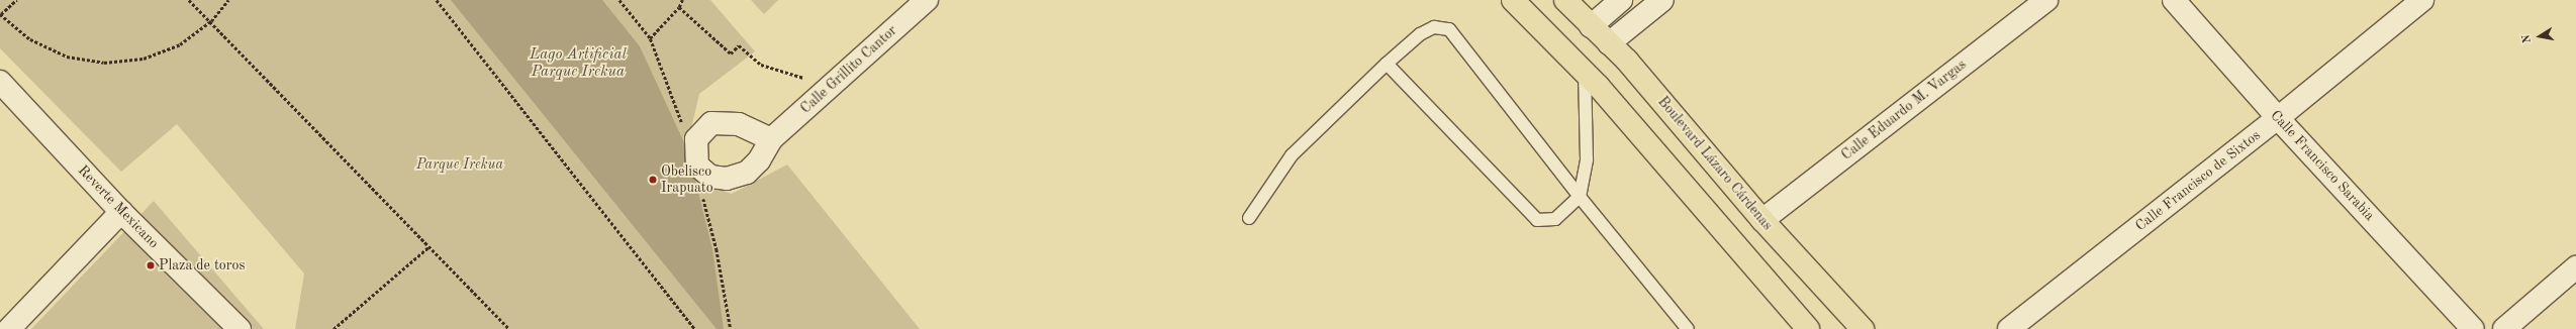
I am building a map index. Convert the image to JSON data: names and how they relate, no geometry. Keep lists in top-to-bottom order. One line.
{"streets":{"main road":["Boulevard Lázaro Cárdenas"],"street":["Calle Grillito Cantor","Calle Eduardo M. Vargas","Calle Francisco Sarabia","Calle Francisco de Sixtos","Reverte Mexicano"]},"crossings":[["Calle Eduardo M. Vargas","Boulevard Lázaro Cárdenas"],["Calle Francisco Sarabia","Calle Francisco de Sixtos"]],"water":["Lago Artificial Parque Irekua"],"parks":["Parque Irekua"],"places":["Obelisco Irapuato","Plaza de toros"],"north":"left"}
